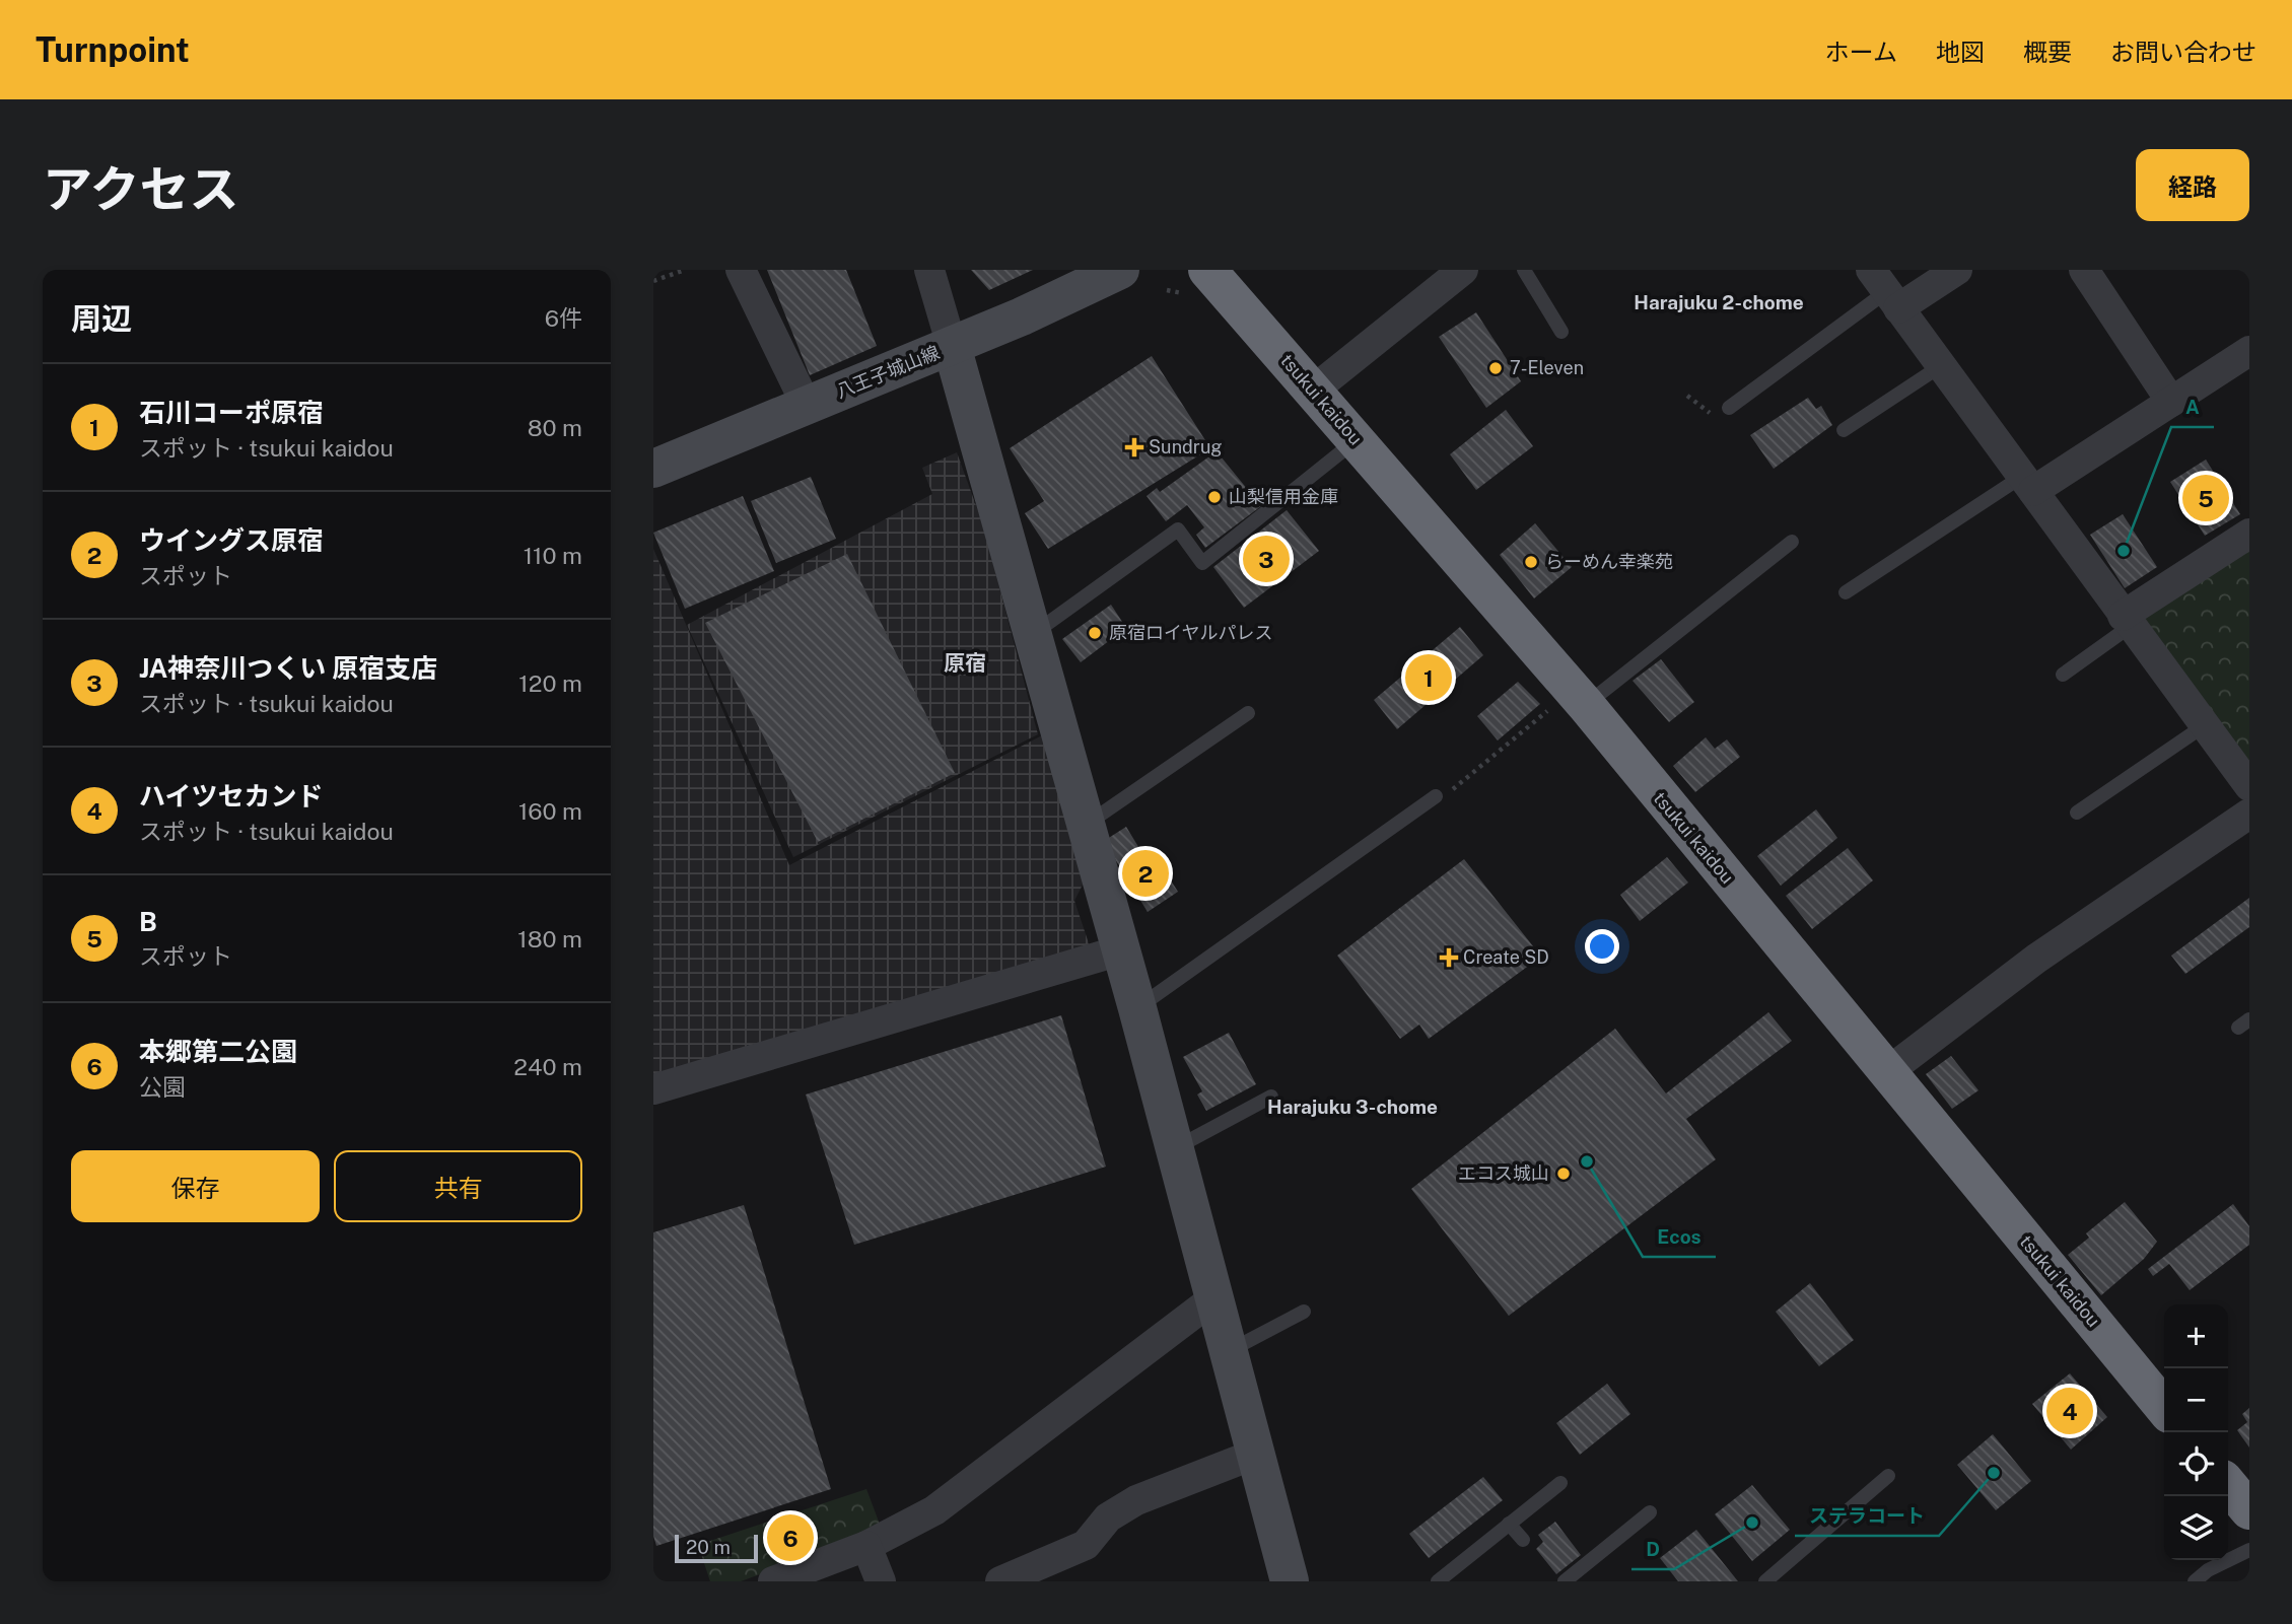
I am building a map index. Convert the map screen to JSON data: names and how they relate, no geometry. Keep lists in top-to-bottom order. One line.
{"streets":{"highway":["tsukui kaidou"],"street":["八王子城山線"]},"districts":["Harajuku 2-chome","原宿","Harajuku 3-chome"],"places":{"other":["7-Eleven","山梨信用金庫","A","らーめん幸楽苑","原宿ロイヤルパレス","Ecos","エコス城山","ステラコート","D"],"health":["Sundrug","Create SD"]},"scale_bar":"20 m","page":{"header":"Turnpoint","nav":["ホーム","地図","概要","お問い合わせ"],"title":"アクセス","buttons":["経路",["保存","共有"]],"heading":["周辺","6件"],"list":[{"mark":"1","name":"石川コーポ原宿","note":"スポット · tsukui kaidou","value":"80 m"},{"mark":"2","name":"ウイングス原宿","note":"スポット","value":"110 m"},{"mark":"3","name":"JA神奈川つくい 原宿支店","note":"スポット · tsukui kaidou","value":"120 m"},{"mark":"4","name":"ハイツセカンド","note":"スポット · tsukui kaidou","value":"160 m"},{"mark":"5","name":"B","note":"スポット","value":"180 m"},{"mark":"6","name":"本郷第二公園","note":"公園","value":"240 m"}],"pins":["5","3","1","2","4","6"],"map_buttons":["+","−"],"scale":"20 m"}}
